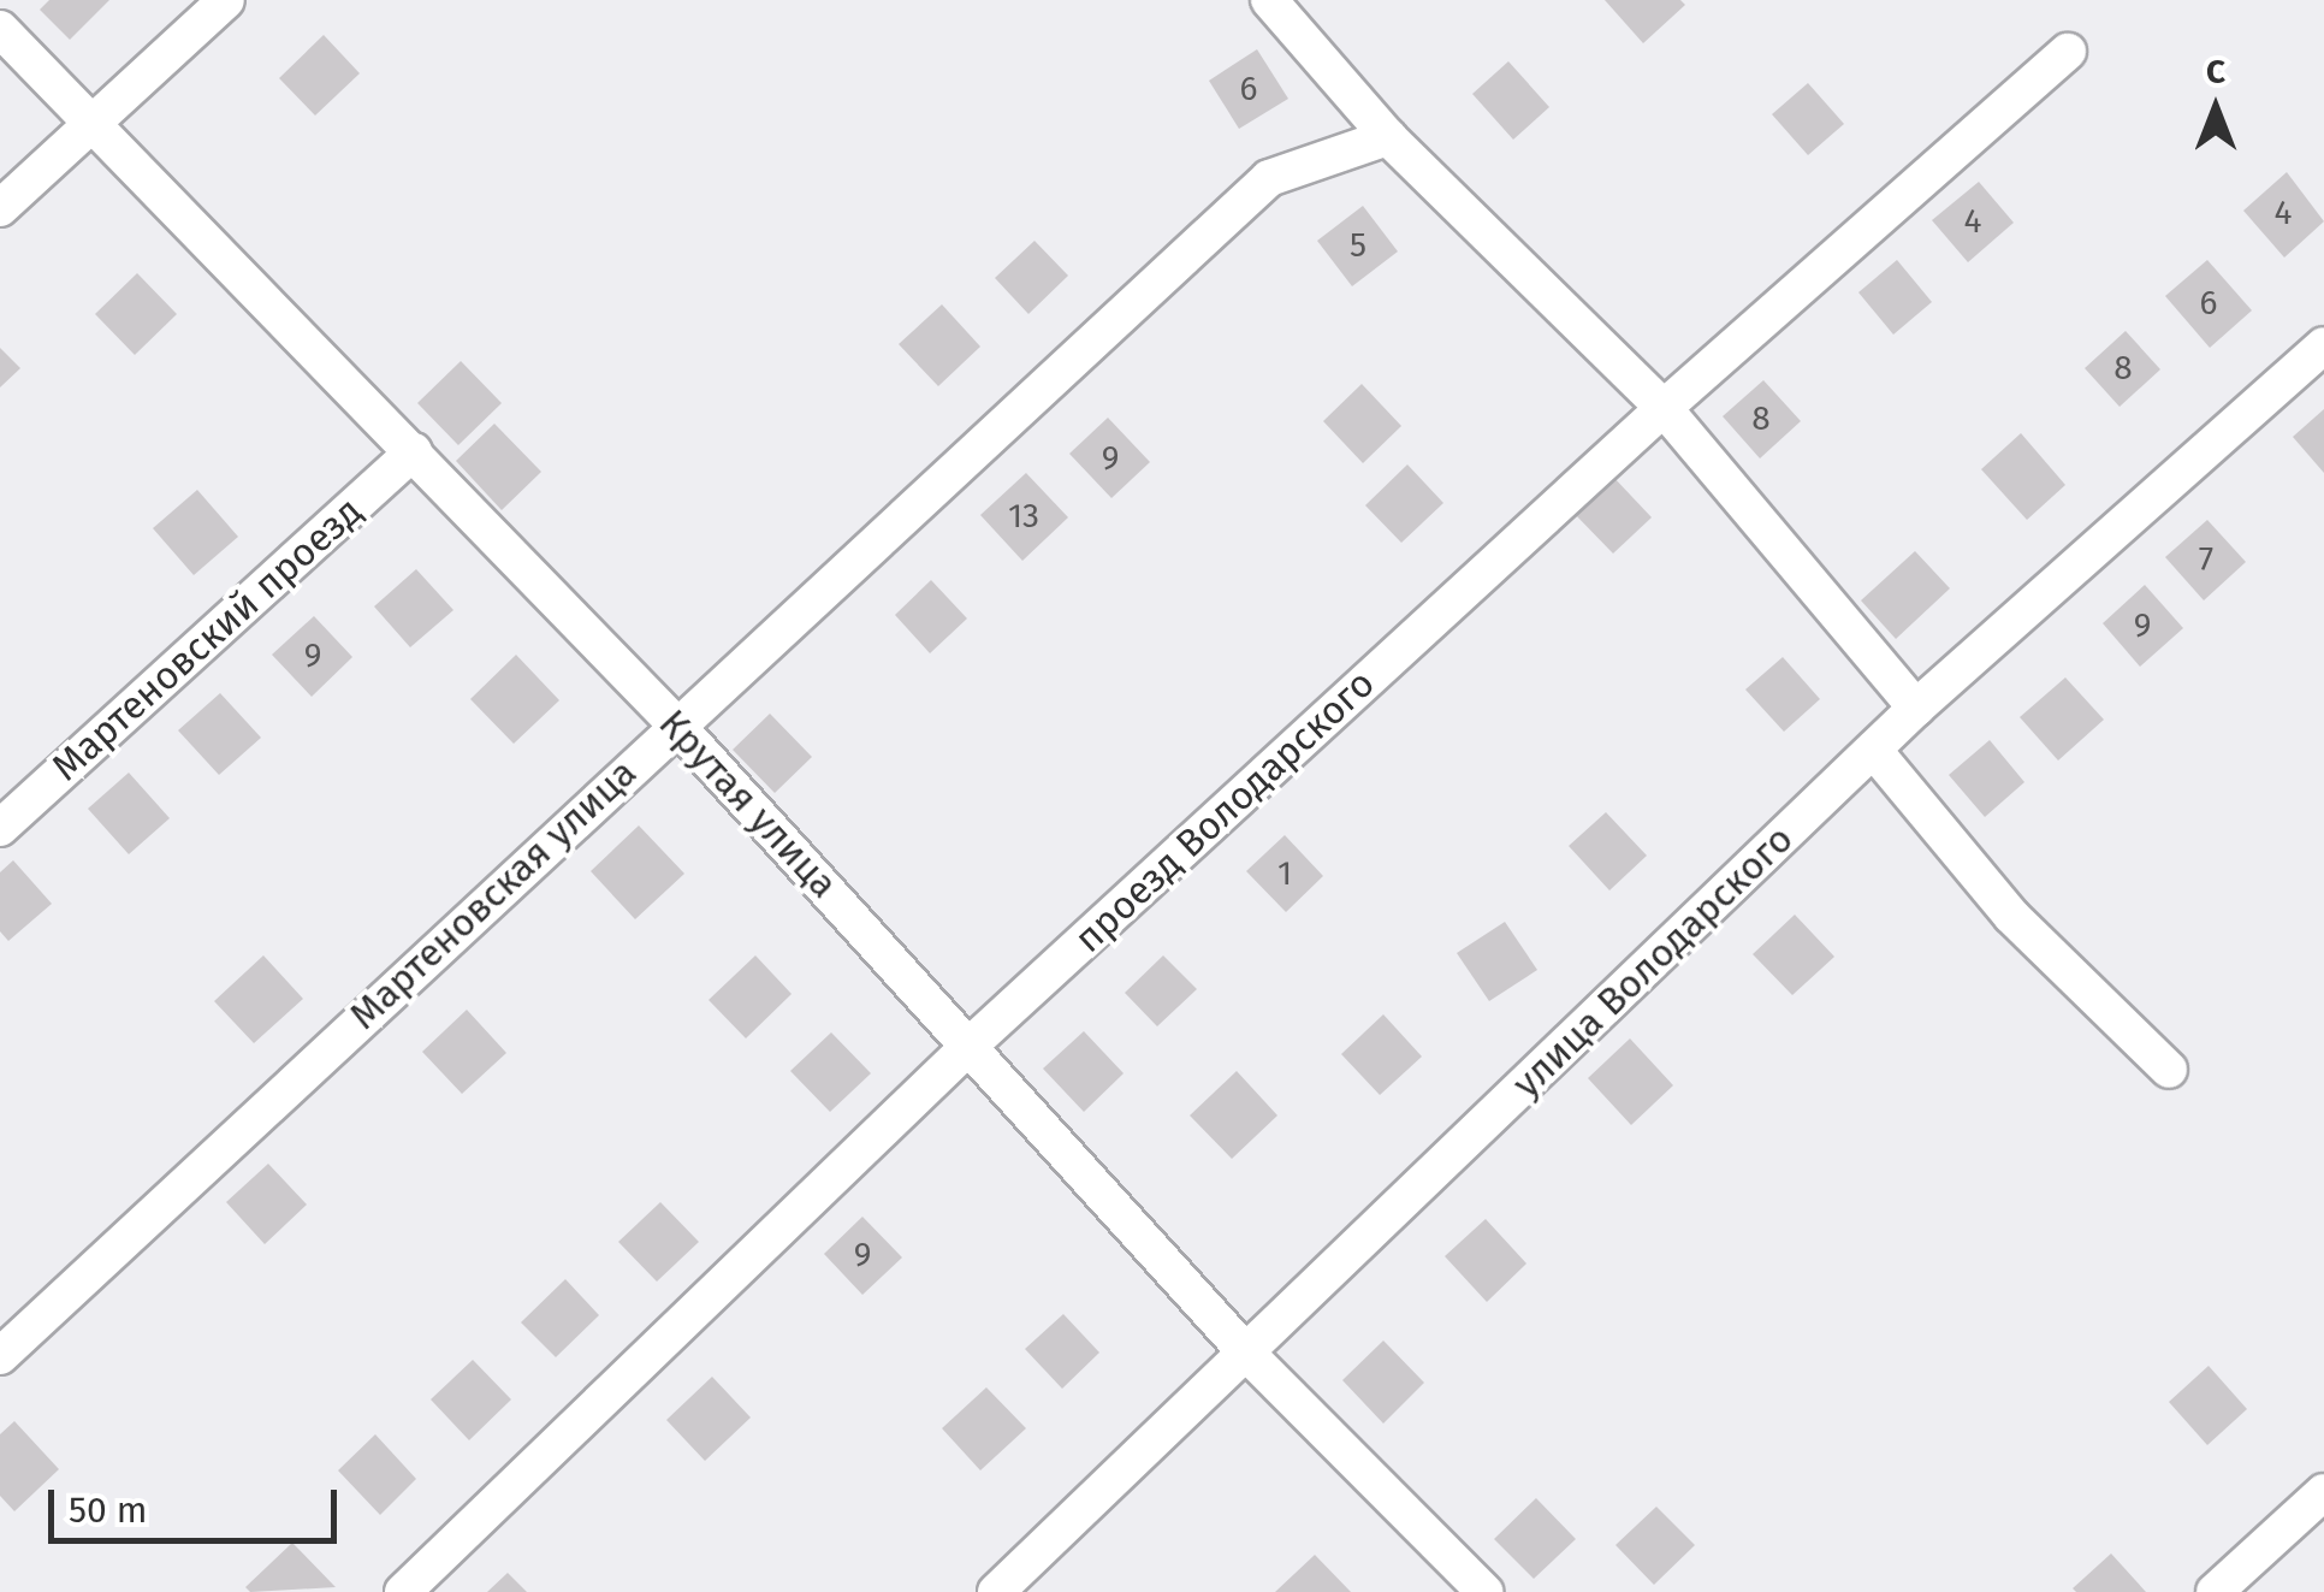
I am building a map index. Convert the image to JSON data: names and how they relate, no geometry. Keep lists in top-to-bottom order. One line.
{"streets":{"street":["Мартеновский проезд","Крутая улица","проезд Володарского","Мартеновская улица","улица Володарского"]},"crossings":[["Мартеновский проезд","Крутая улица"],["Крутая улица","проезд Володарского"],["Крутая улица","Мартеновская улица"],["Крутая улица","улица Володарского"]],"house_numbers":["6","4","4","5","6","8","8","9","13","7","9","9","1","9"],"scale_bar":"50 m","north":"top"}
